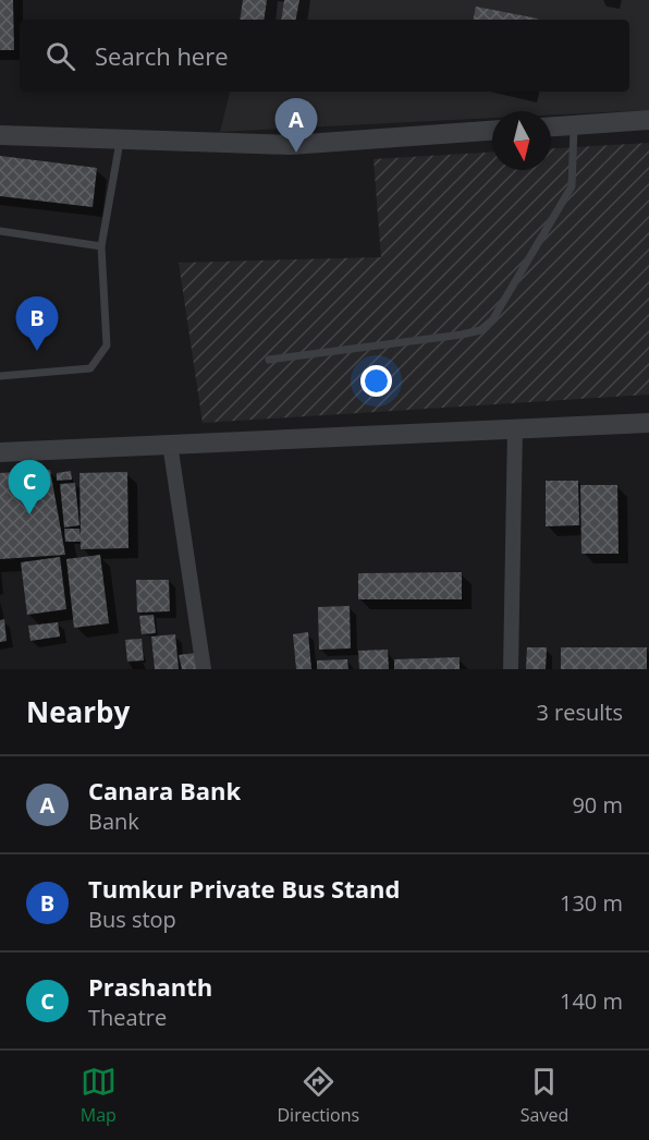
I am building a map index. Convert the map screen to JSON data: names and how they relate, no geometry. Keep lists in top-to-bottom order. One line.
{"north":"bottom","page":{"search":"Search here","pins":["A","B","C"],"heading":["Nearby","3 results"],"list":[{"mark":"A","name":"Canara Bank","note":"Bank","value":"90 m"},{"mark":"B","name":"Tumkur Private Bus Stand","note":"Bus stop","value":"130 m"},{"mark":"C","name":"Prashanth","note":"Theatre","value":"140 m"}],"nav":["Map","Directions","Saved"]}}
